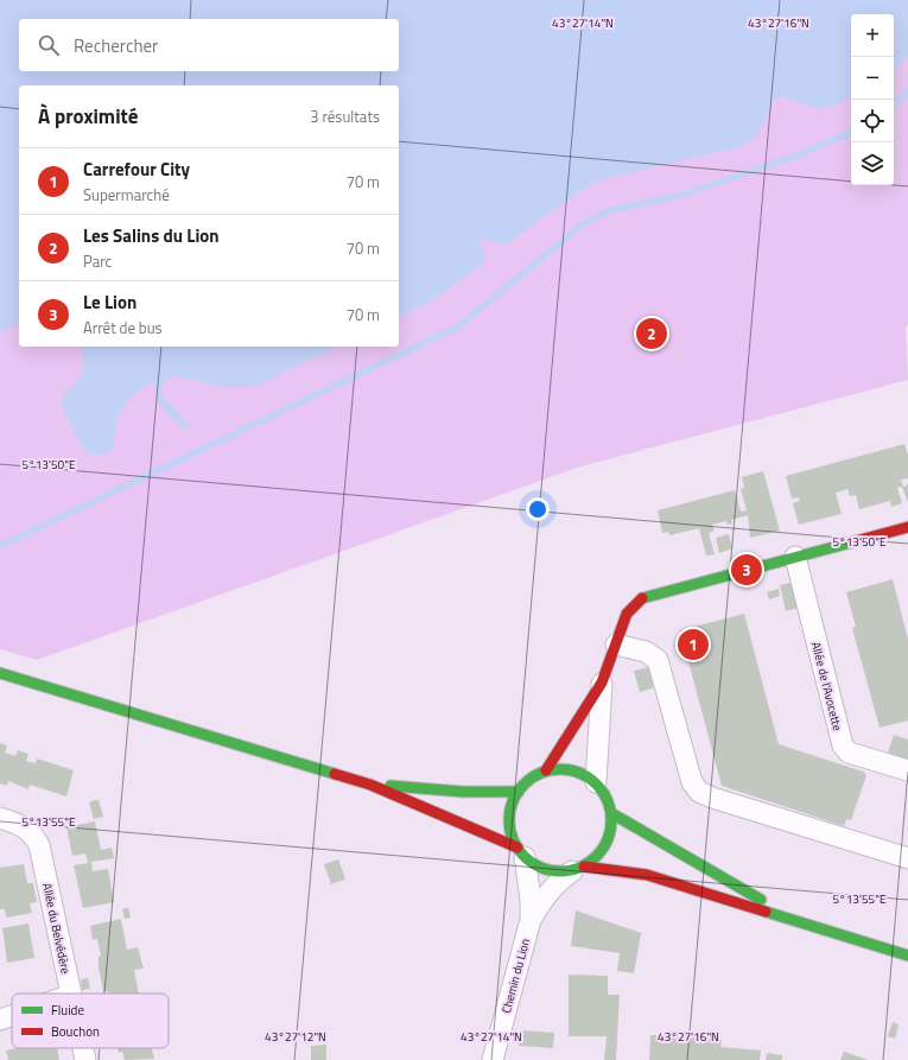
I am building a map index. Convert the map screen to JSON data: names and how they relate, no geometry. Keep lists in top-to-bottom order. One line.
{"streets":{"street":["Allée de l'Avocette","Allée du Belvédère","Chemin du Lion"]},"legend":["Fluide","Bouchon"],"page":{"map_buttons":["+","−"],"search":"Rechercher","heading":["À proximité","3 résultats"],"list":[{"mark":"1","name":"Carrefour City","note":"Supermarché","value":"70 m"},{"mark":"2","name":"Les Salins du Lion","note":"Parc","value":"70 m"},{"mark":"3","name":"Le Lion","note":"Arrêt de bus","value":"70 m"}],"pins":["2","3","1"]},"coordinates":["43°27'14\"N","43°27'16\"N","5°13'50\"E","5°13'55\"E","43°27'12\"N"]}
